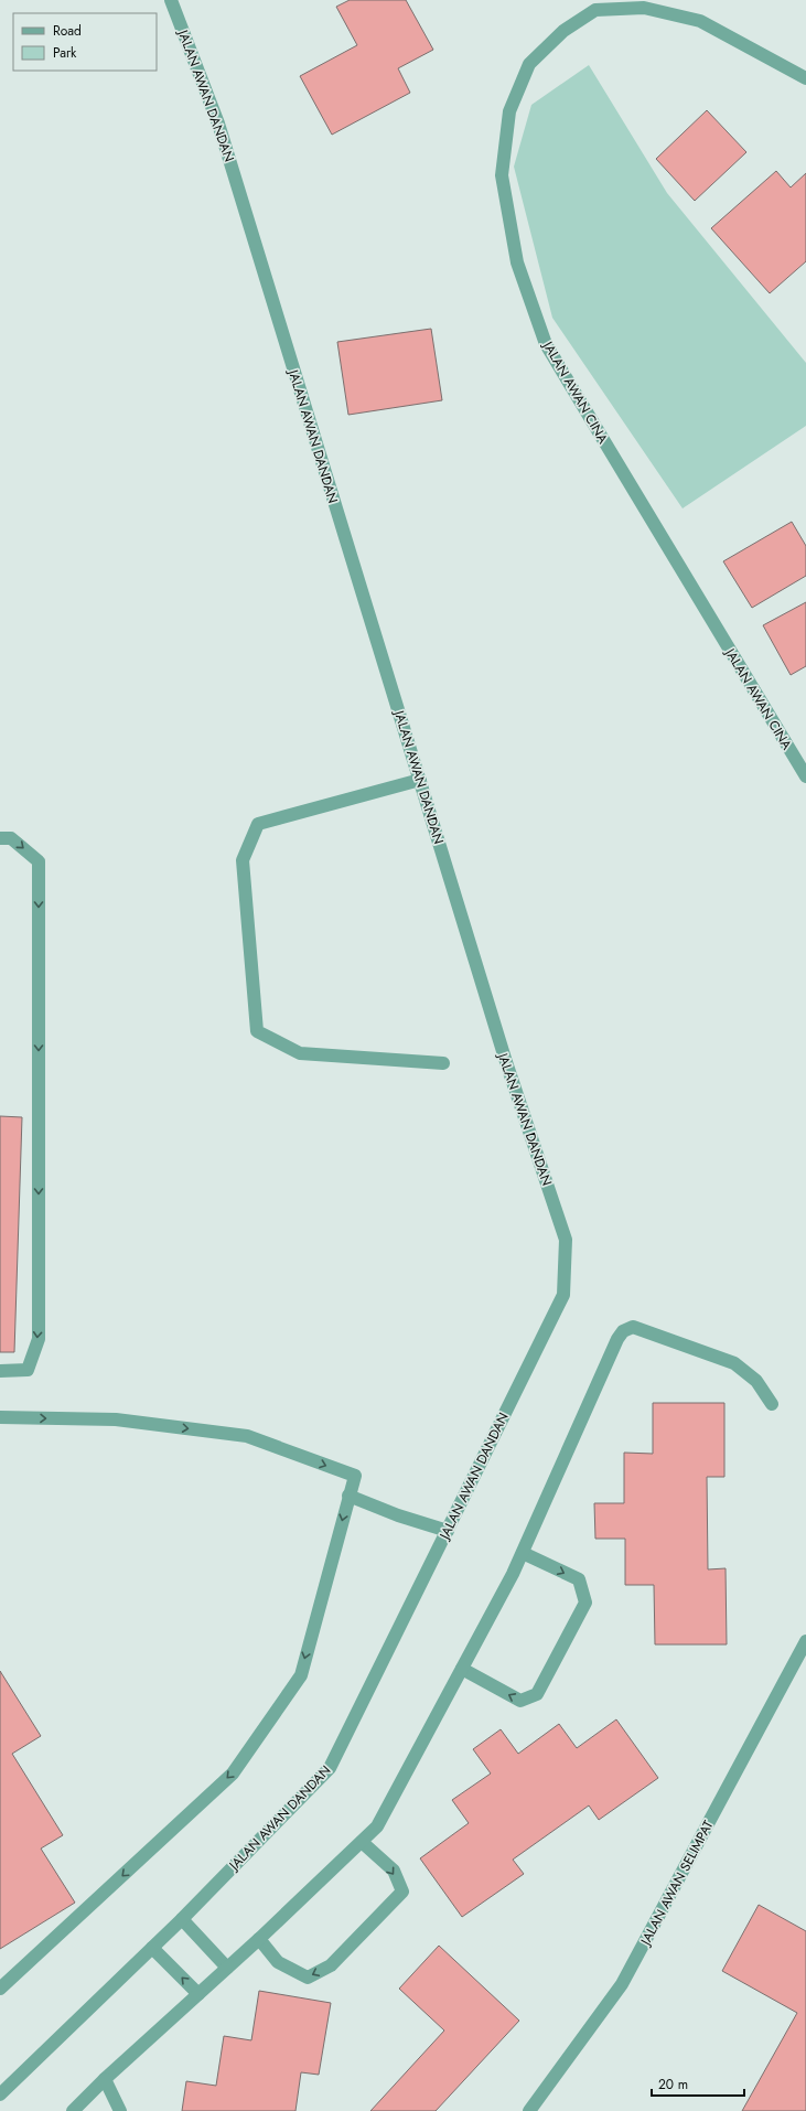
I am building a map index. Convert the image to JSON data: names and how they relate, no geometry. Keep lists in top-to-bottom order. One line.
{"streets":{"street":["JALAN AWAN DANDAN","JALAN AWAN CINA","JALAN AWAN SELIMPAT"]},"legend":["Road","Park"],"scale_bar":"20 m"}
